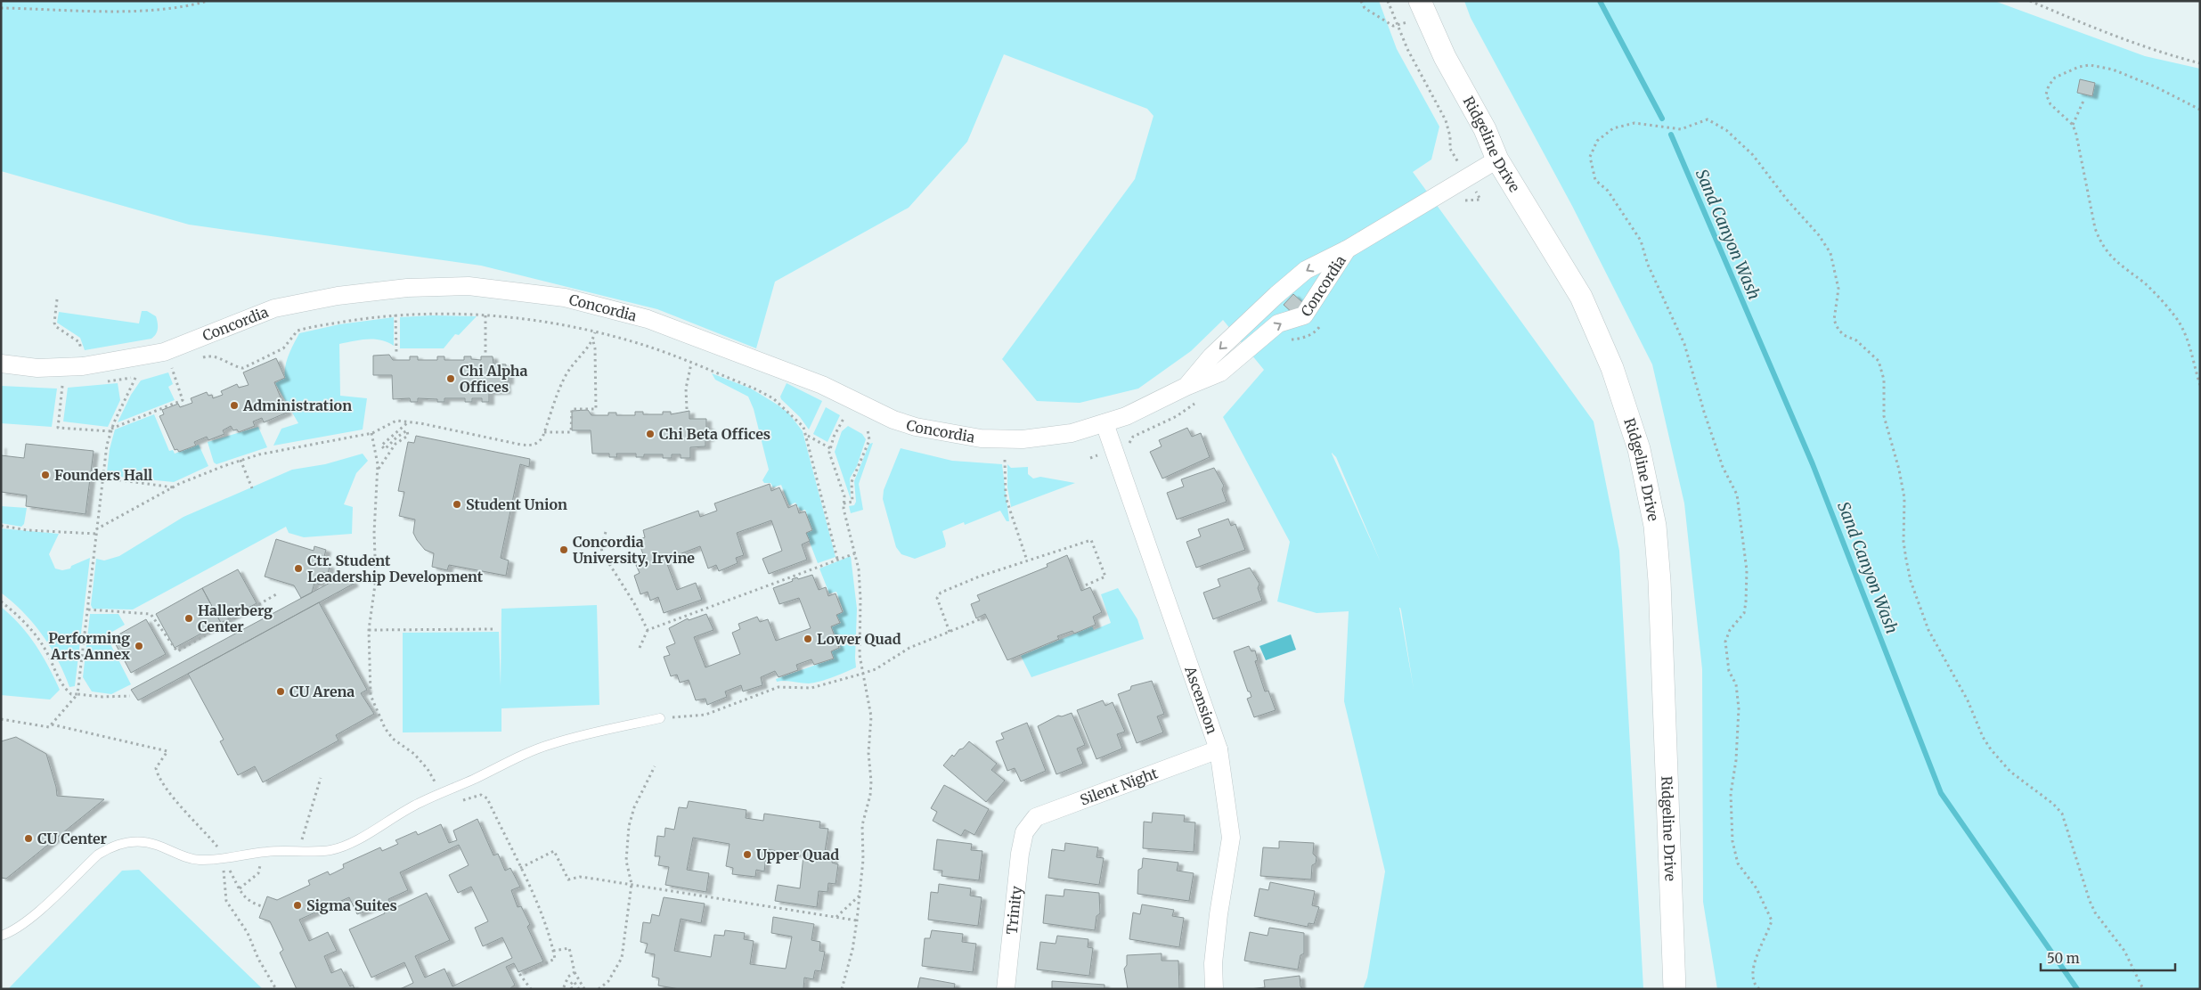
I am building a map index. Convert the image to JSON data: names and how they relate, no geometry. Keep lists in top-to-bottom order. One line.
{"streets":{"street":["Ridgeline Drive","Concordia","Ascension","Silent Night","Trinity"]},"crossings":[["Ridgeline Drive","Concordia"],["Concordia","Ascension"],["Ascension","Silent Night"],["Silent Night","Trinity"]],"water":["Sand Canyon Wash"],"places":["Chi Alpha Offices","Administration","Chi Beta Offices","Founders Hall","Student Union","Concordia University, Irvine","Ctr. Student Leadership Development","Hallerberg Center","Lower Quad","Performing Arts Annex","CU Arena","CU Center","Upper Quad","Sigma Suites"],"scale_bar":"50 m"}
